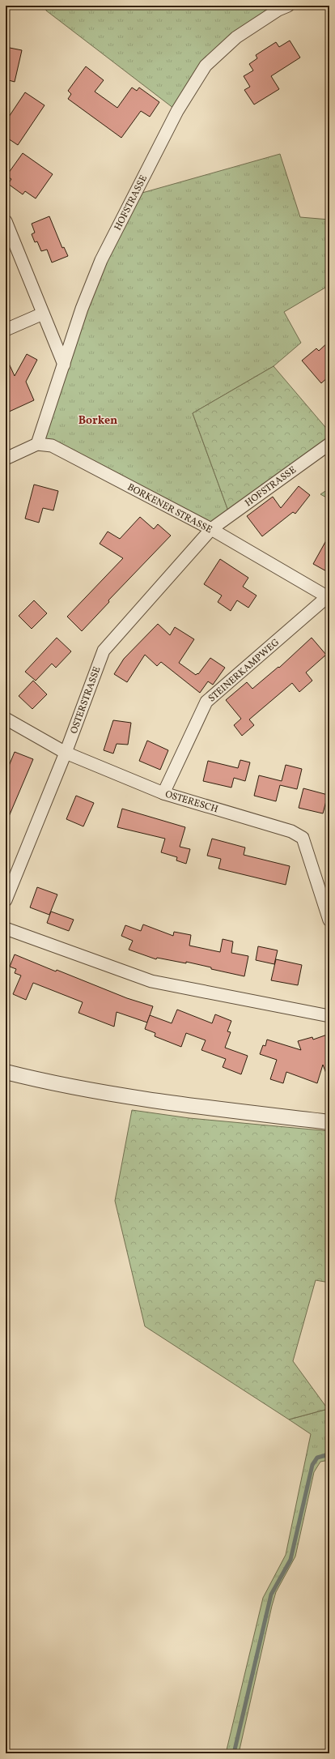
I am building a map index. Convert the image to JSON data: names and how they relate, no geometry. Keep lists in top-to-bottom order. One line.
{"streets":{"street":["HOFSTRASSE","BORKENER STRASSE","STEINERKAMPWEG","OSTERSTRASSE","OSTERESCH"]},"crossings":[["HOFSTRASSE","BORKENER STRASSE"],["HOFSTRASSE","OSTERSTRASSE"],["BORKENER STRASSE","STEINERKAMPWEG"],["BORKENER STRASSE","OSTERSTRASSE"],["STEINERKAMPWEG","OSTERESCH"],["OSTERSTRASSE","OSTERESCH"]],"districts":["Borken"]}
